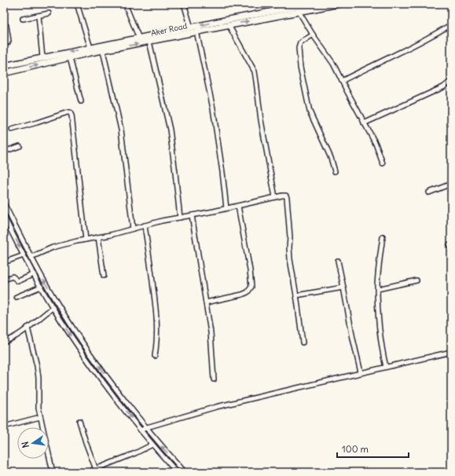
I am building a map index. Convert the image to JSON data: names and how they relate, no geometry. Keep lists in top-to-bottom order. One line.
{"streets":{"street":["Aker Road"]},"scale_bar":"100 m","north":"left"}
